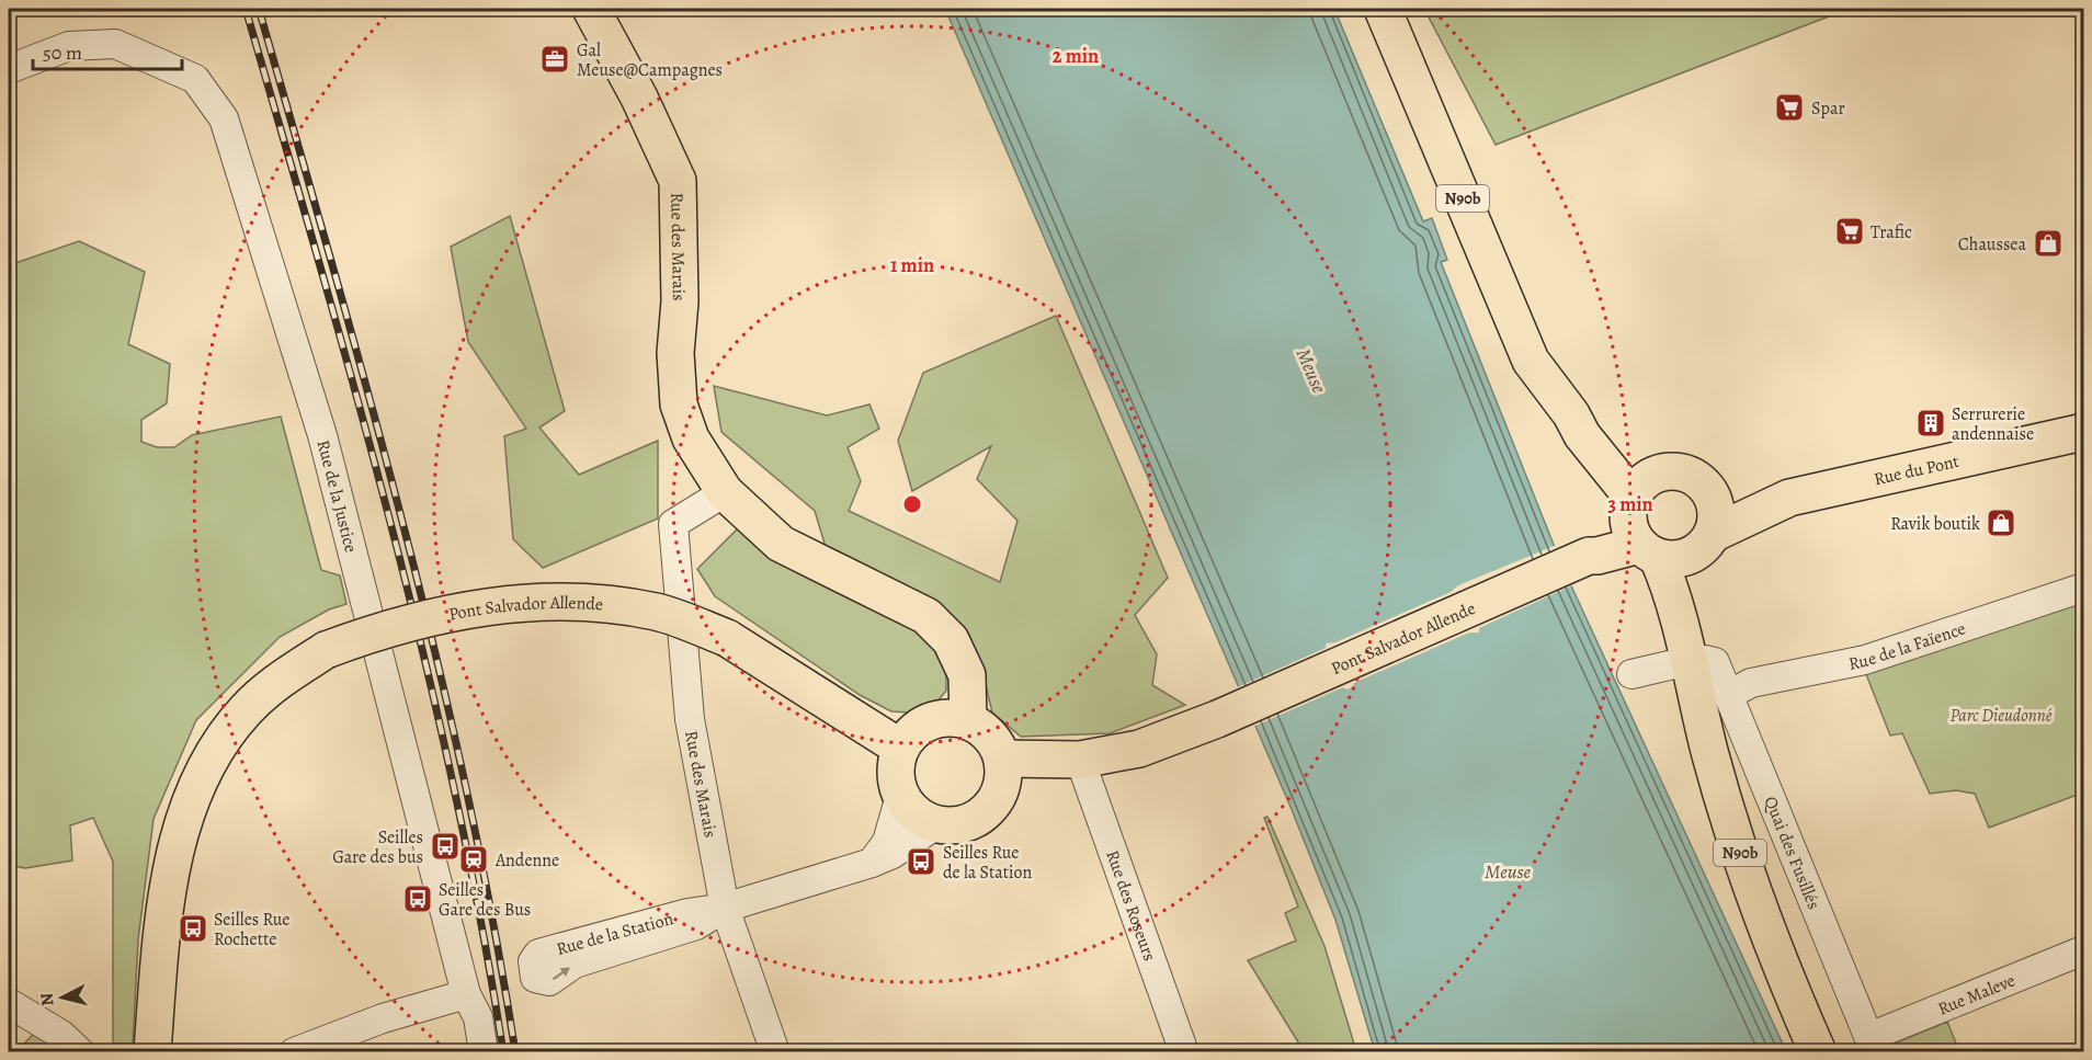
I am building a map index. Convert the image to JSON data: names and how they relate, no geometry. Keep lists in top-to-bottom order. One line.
{"streets":{"main road":["N90b","Rue des Marais","Rue du Pont","Pont Salvador Allende"],"street":["Rue de la Justice","Rue de la Faïence","Quai des Fusillés","Rue des Roseurs","Rue de la Station","Rue Maleve"]},"crossings":[["N90b","Rue du Pont"],["N90b","Pont Salvador Allende"],["N90b","Quai des Fusillés"],["Rue des Marais","Pont Salvador Allende"],["Rue des Marais","Rue de la Station"],["Rue du Pont","Pont Salvador Allende"],["Pont Salvador Allende","Rue des Roseurs"],["Pont Salvador Allende","Rue de la Station"],["Rue de la Faïence","Quai des Fusillés"],["Quai des Fusillés","Rue Maleve"]],"water":["Meuse"],"parks":["Parc Dieudonné"],"places":{"office":["Gal Meuse@Campagnes"],"supermarket":["Spar","Trafic"],"shop":["Chaussea","Ravik boutik"],"building":["Serrurerie andennaise"],"bus stop":["Seilles Gare des bus","Seilles Rue de la Station","Seilles Gare des Bus","Seilles Rue Rochette"],"station":["Andenne"]},"scale_bar":"50 m","north":"left","rings":["2 min","1 min","3 min"]}
